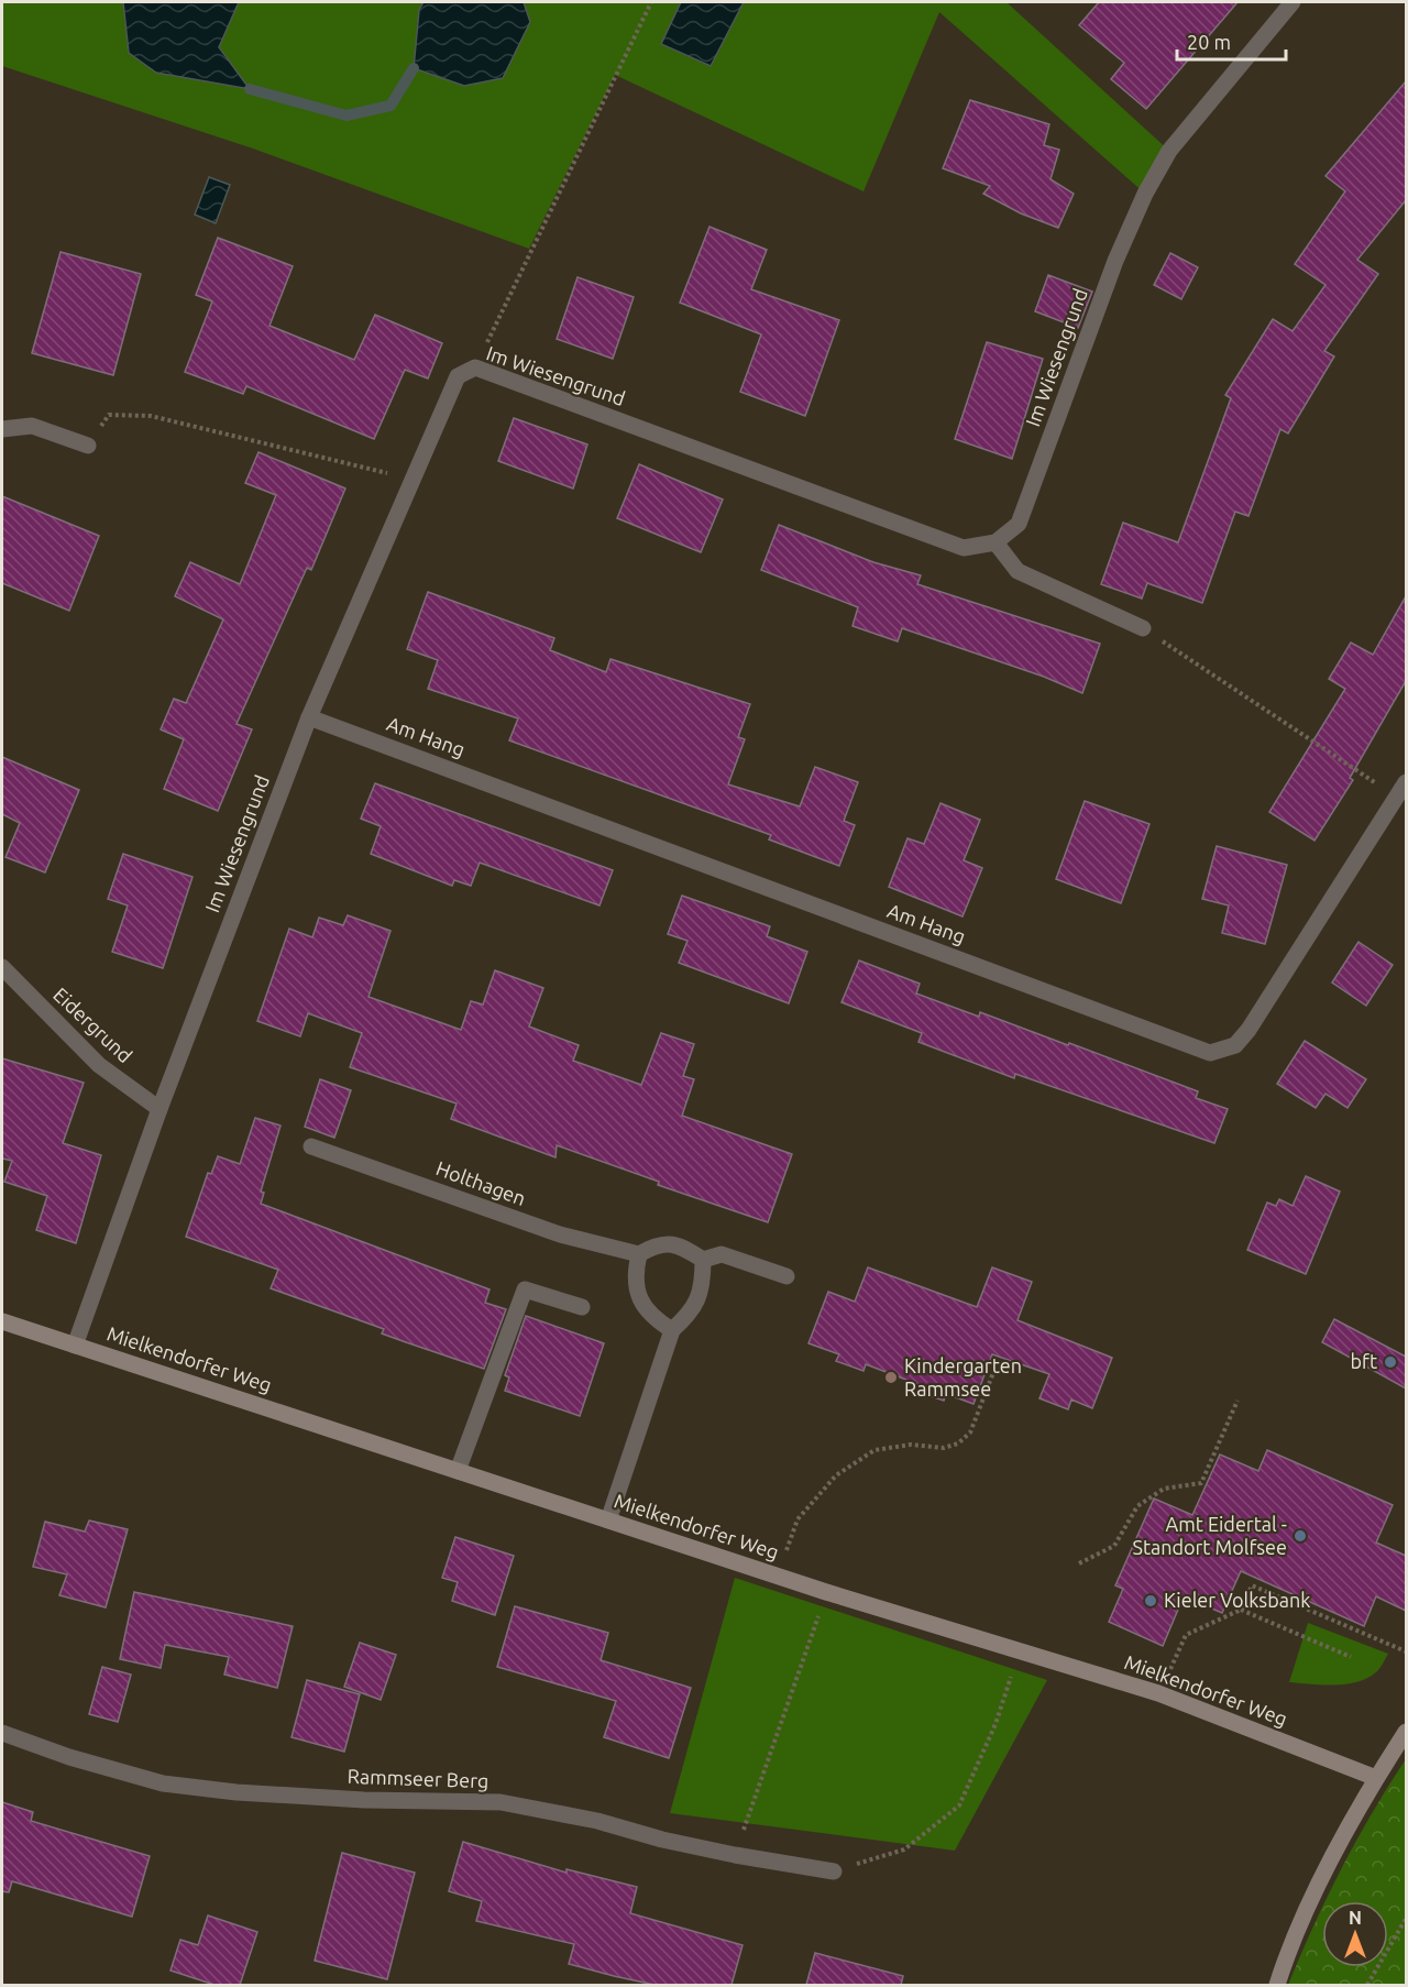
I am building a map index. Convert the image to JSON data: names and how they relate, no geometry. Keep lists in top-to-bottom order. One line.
{"streets":{"street":["Im Wiesengrund","Am Hang","Eidergrund","Holthagen","Mielkendorfer Weg","Rammseer Berg"]},"crossings":[["Im Wiesengrund","Am Hang"],["Im Wiesengrund","Eidergrund"],["Im Wiesengrund","Mielkendorfer Weg"]],"places":["bft","Kindergarten Rammsee","Amt Eidertal - Standort Molfsee","Kieler Volksbank"],"scale_bar":"20 m","north":"top"}
